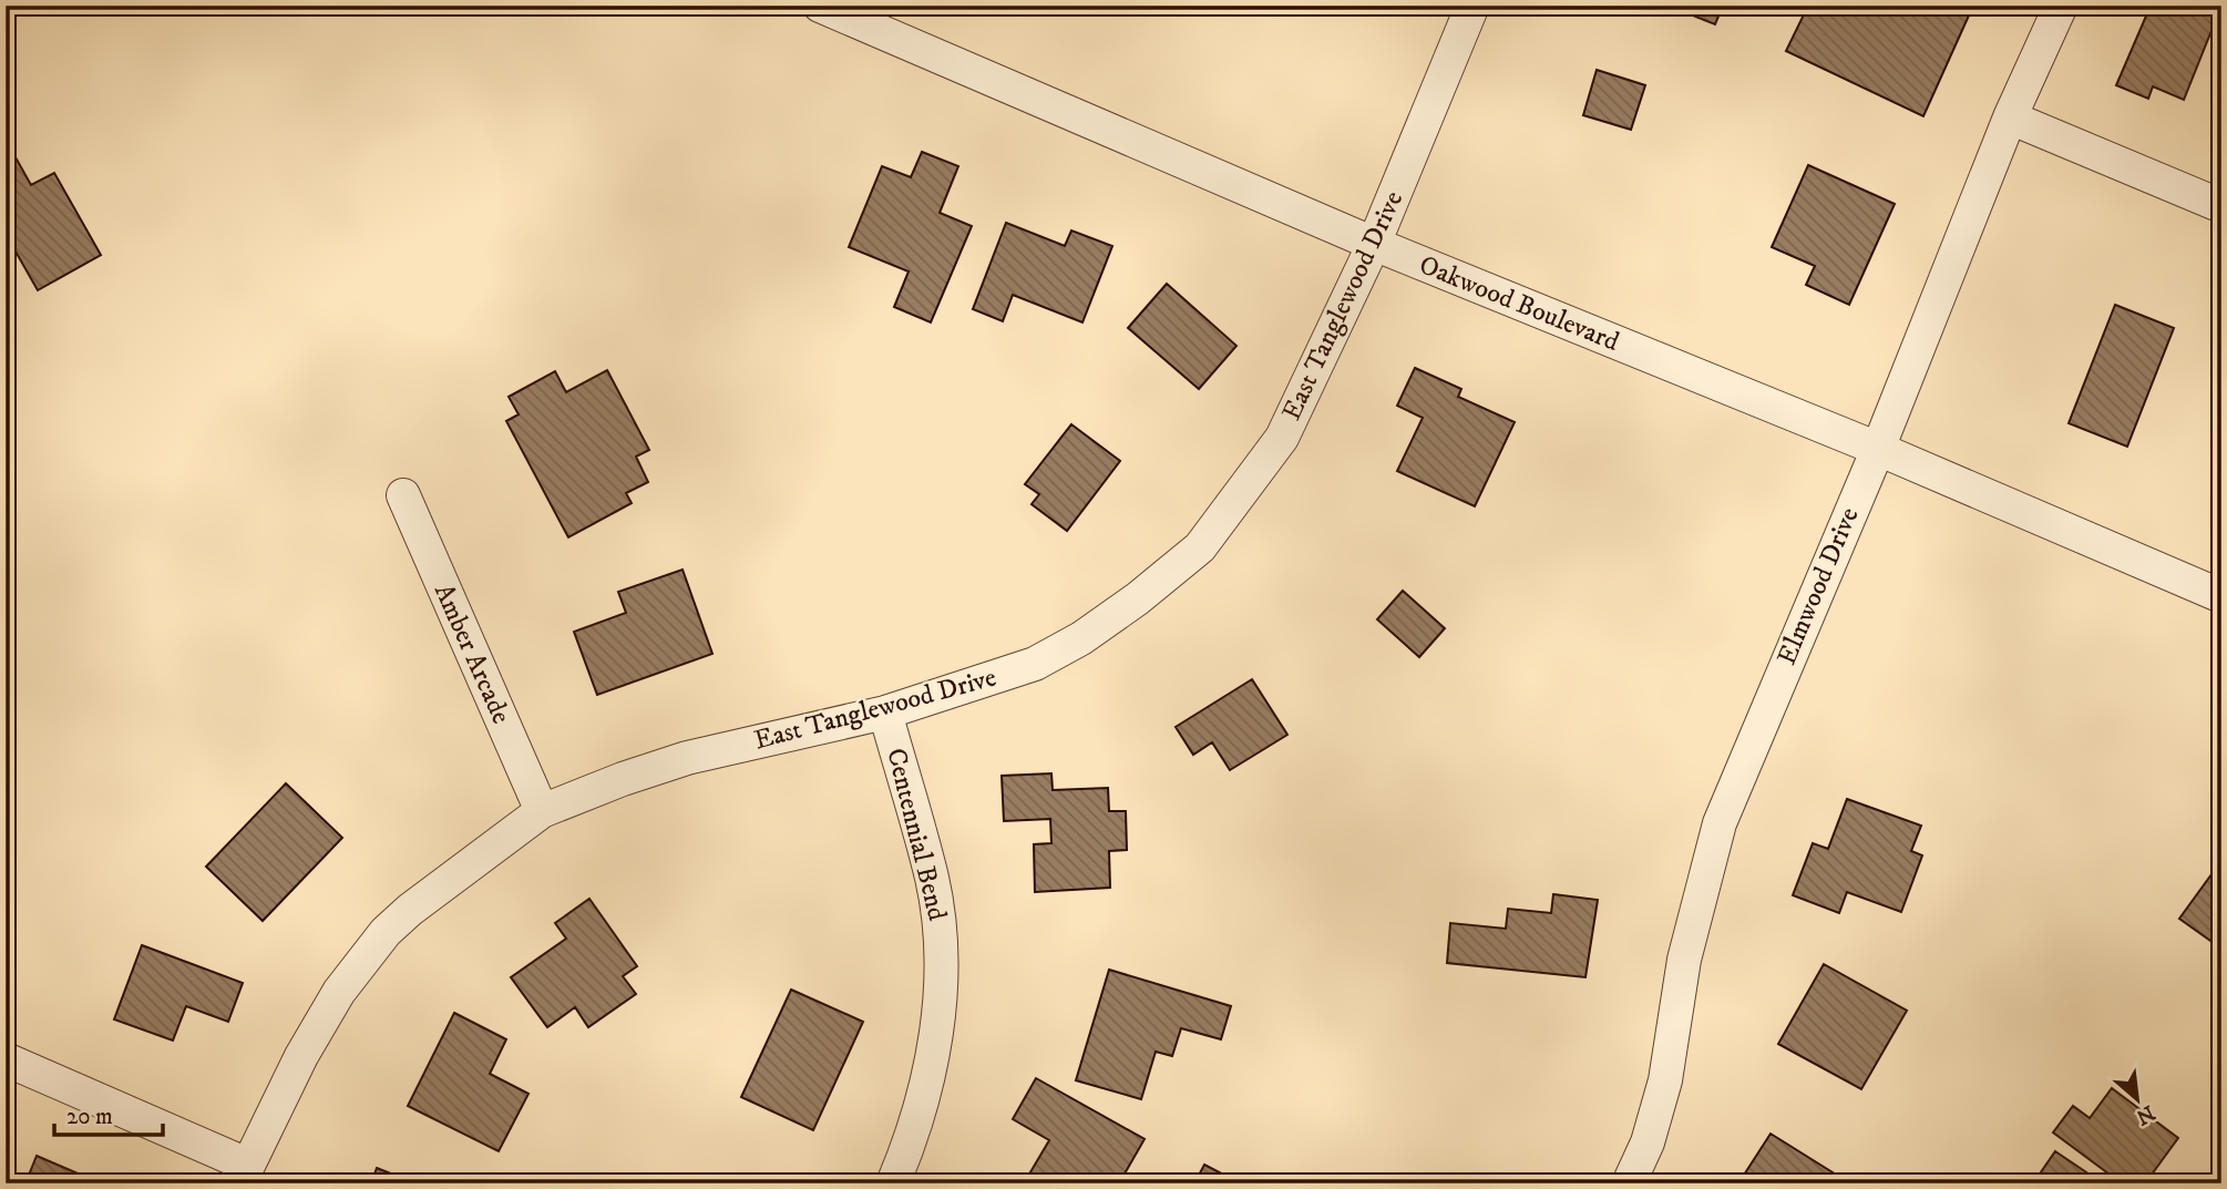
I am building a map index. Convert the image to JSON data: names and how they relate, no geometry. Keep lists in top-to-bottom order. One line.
{"streets":{"street":["Oakwood Boulevard","East Tanglewood Drive","Elmwood Drive","Amber Arcade","Centennial Bend"]},"crossings":[["Oakwood Boulevard","East Tanglewood Drive"],["Oakwood Boulevard","Elmwood Drive"],["East Tanglewood Drive","Amber Arcade"],["East Tanglewood Drive","Centennial Bend"]],"scale_bar":"20 m","north":"bottom right"}
